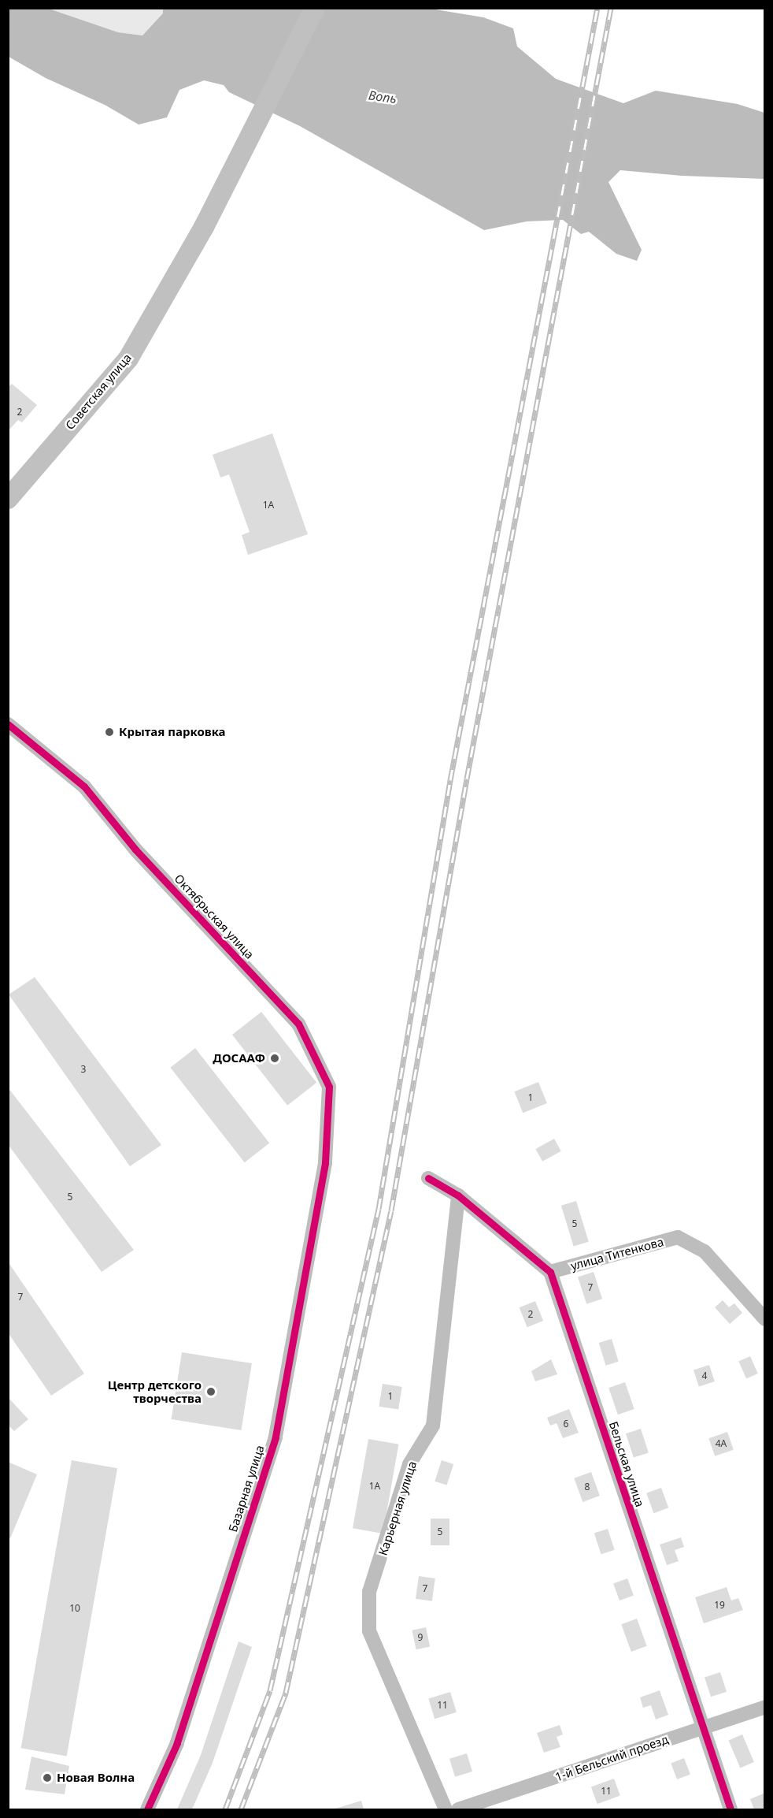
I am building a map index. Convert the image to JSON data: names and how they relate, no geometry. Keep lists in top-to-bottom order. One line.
{"streets":{"street":["Советская улица","Октябрьская улица","улица Титенкова","Бельская улица","Базарная улица","Карьерная улица","1-й Бельский проезд"]},"crossings":[["Октябрьская улица","Базарная улица"],["улица Титенкова","Бельская улица"],["Бельская улица","1-й Бельский проезд"]],"water":["Вопь"],"places":["Крытая парковка","ДОСААФ","Центр детского творчества","Новая Волна"],"house_numbers":["2","1А","3","1","5","5","7","7","2","4","1","6","4А","1А","8","5","7","19","10","9","11","11"]}
